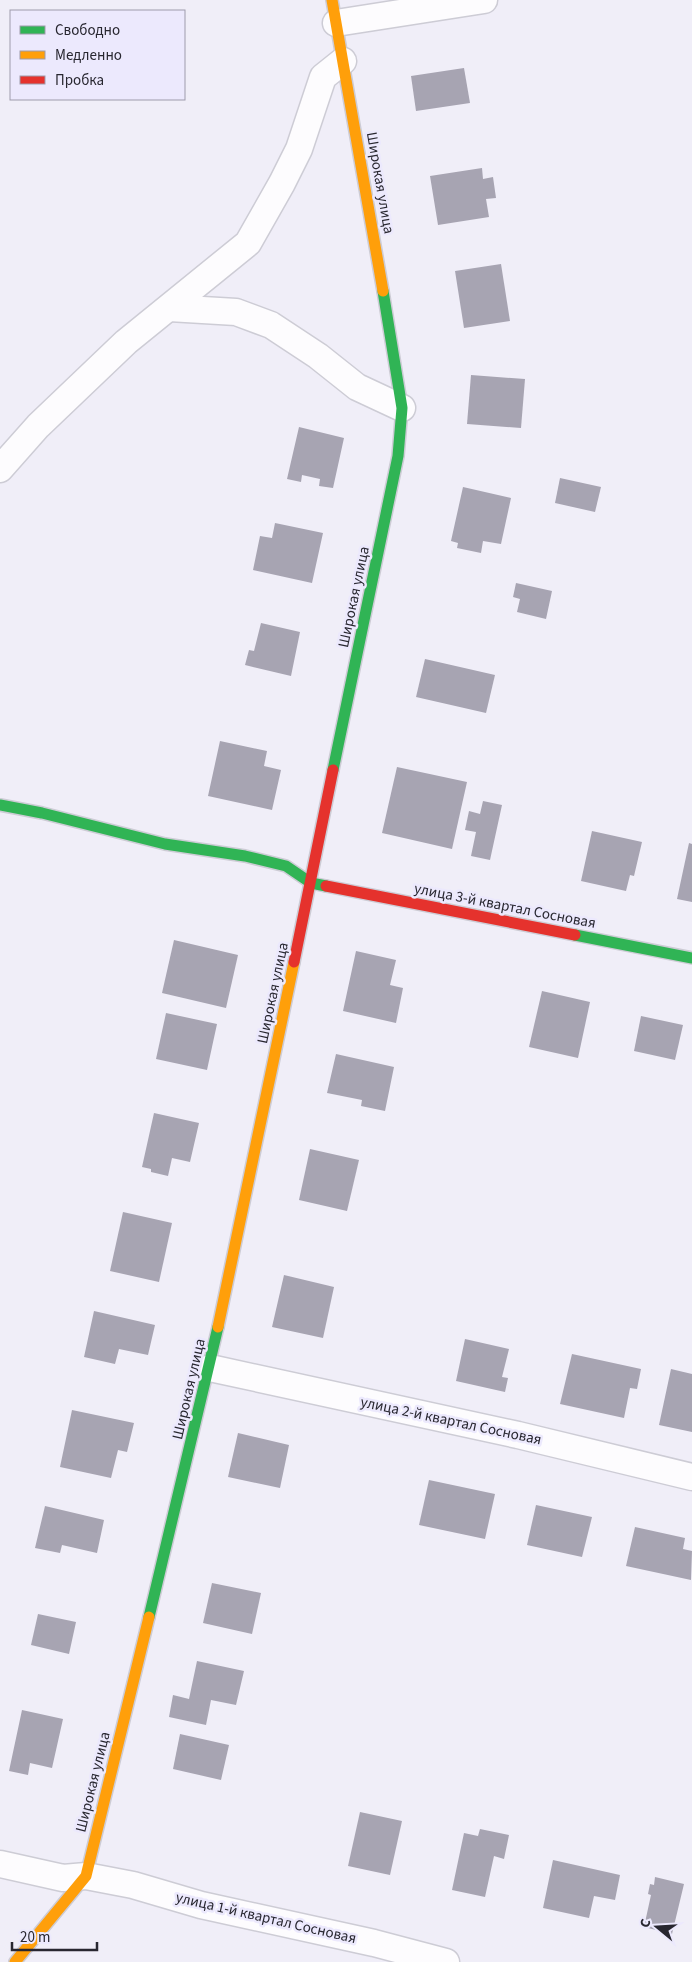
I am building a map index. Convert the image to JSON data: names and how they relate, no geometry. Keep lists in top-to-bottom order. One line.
{"streets":{"street":["Широкая улица","улица 3-й квартал Сосновая","улица 2-й квартал Сосновая","улица 1-й квартал Сосновая"]},"crossings":[["Широкая улица","улица 3-й квартал Сосновая"],["Широкая улица","улица 2-й квартал Сосновая"],["Широкая улица","улица 1-й квартал Сосновая"]],"legend":["Свободно","Медленно","Пробка"],"scale_bar":"20 m","north":"left"}
